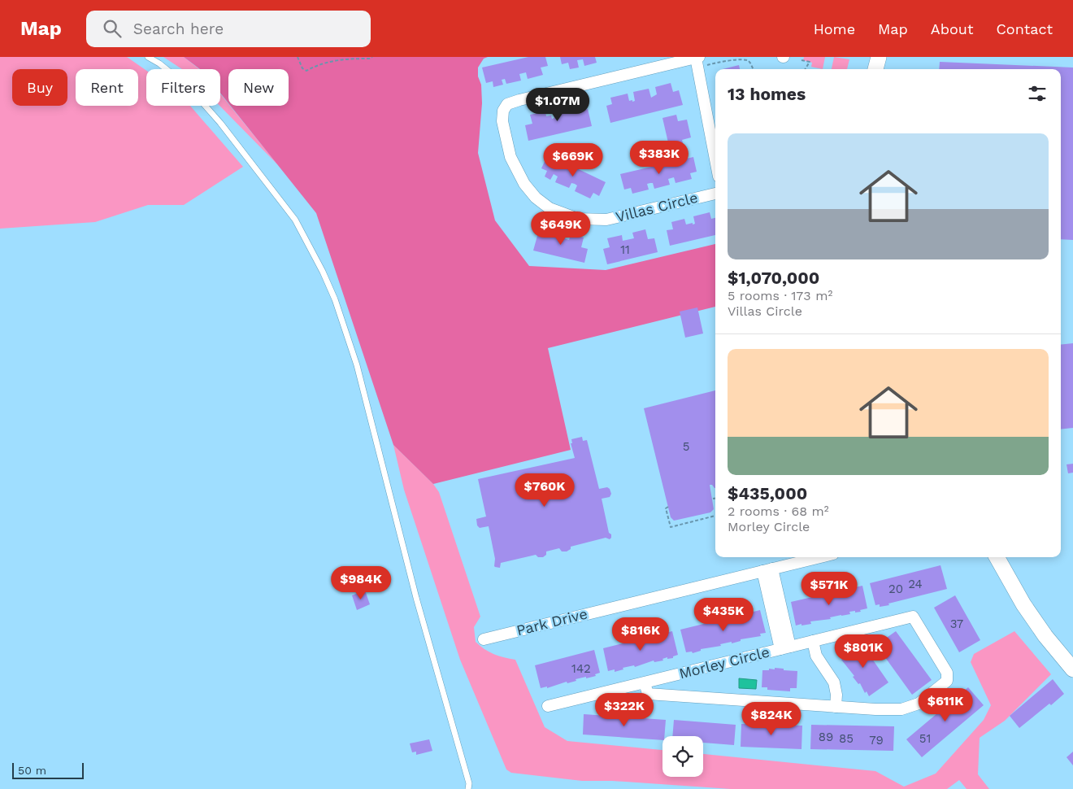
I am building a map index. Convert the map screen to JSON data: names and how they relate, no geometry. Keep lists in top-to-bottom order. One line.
{"streets":{"street":["Villas Circle","Park Drive","Morley Circle"]},"crossings":[["Park Drive","Morley Circle"]],"house_numbers":["11","5","24","20","37","142","89","85","51","79"],"scale_bar":"50 m","page":{"header":"Map","search":"Search here","nav":["Home","Map","About","Contact"],"chip":["Buy","Rent","Filters","New"],"heading":"13 homes","price":["$1.07M","$383K","$669K","$649K","$760K","$984K","$571K","$435K","$816K","$801K","$611K","$322K","$824K"],"list":[{"name":"$1,070,000","note":"5 rooms · 173 m² · Villas Circle"},{"name":"$435,000","note":"2 rooms · 68 m² · Morley Circle"}],"scale":"50 m"}}
